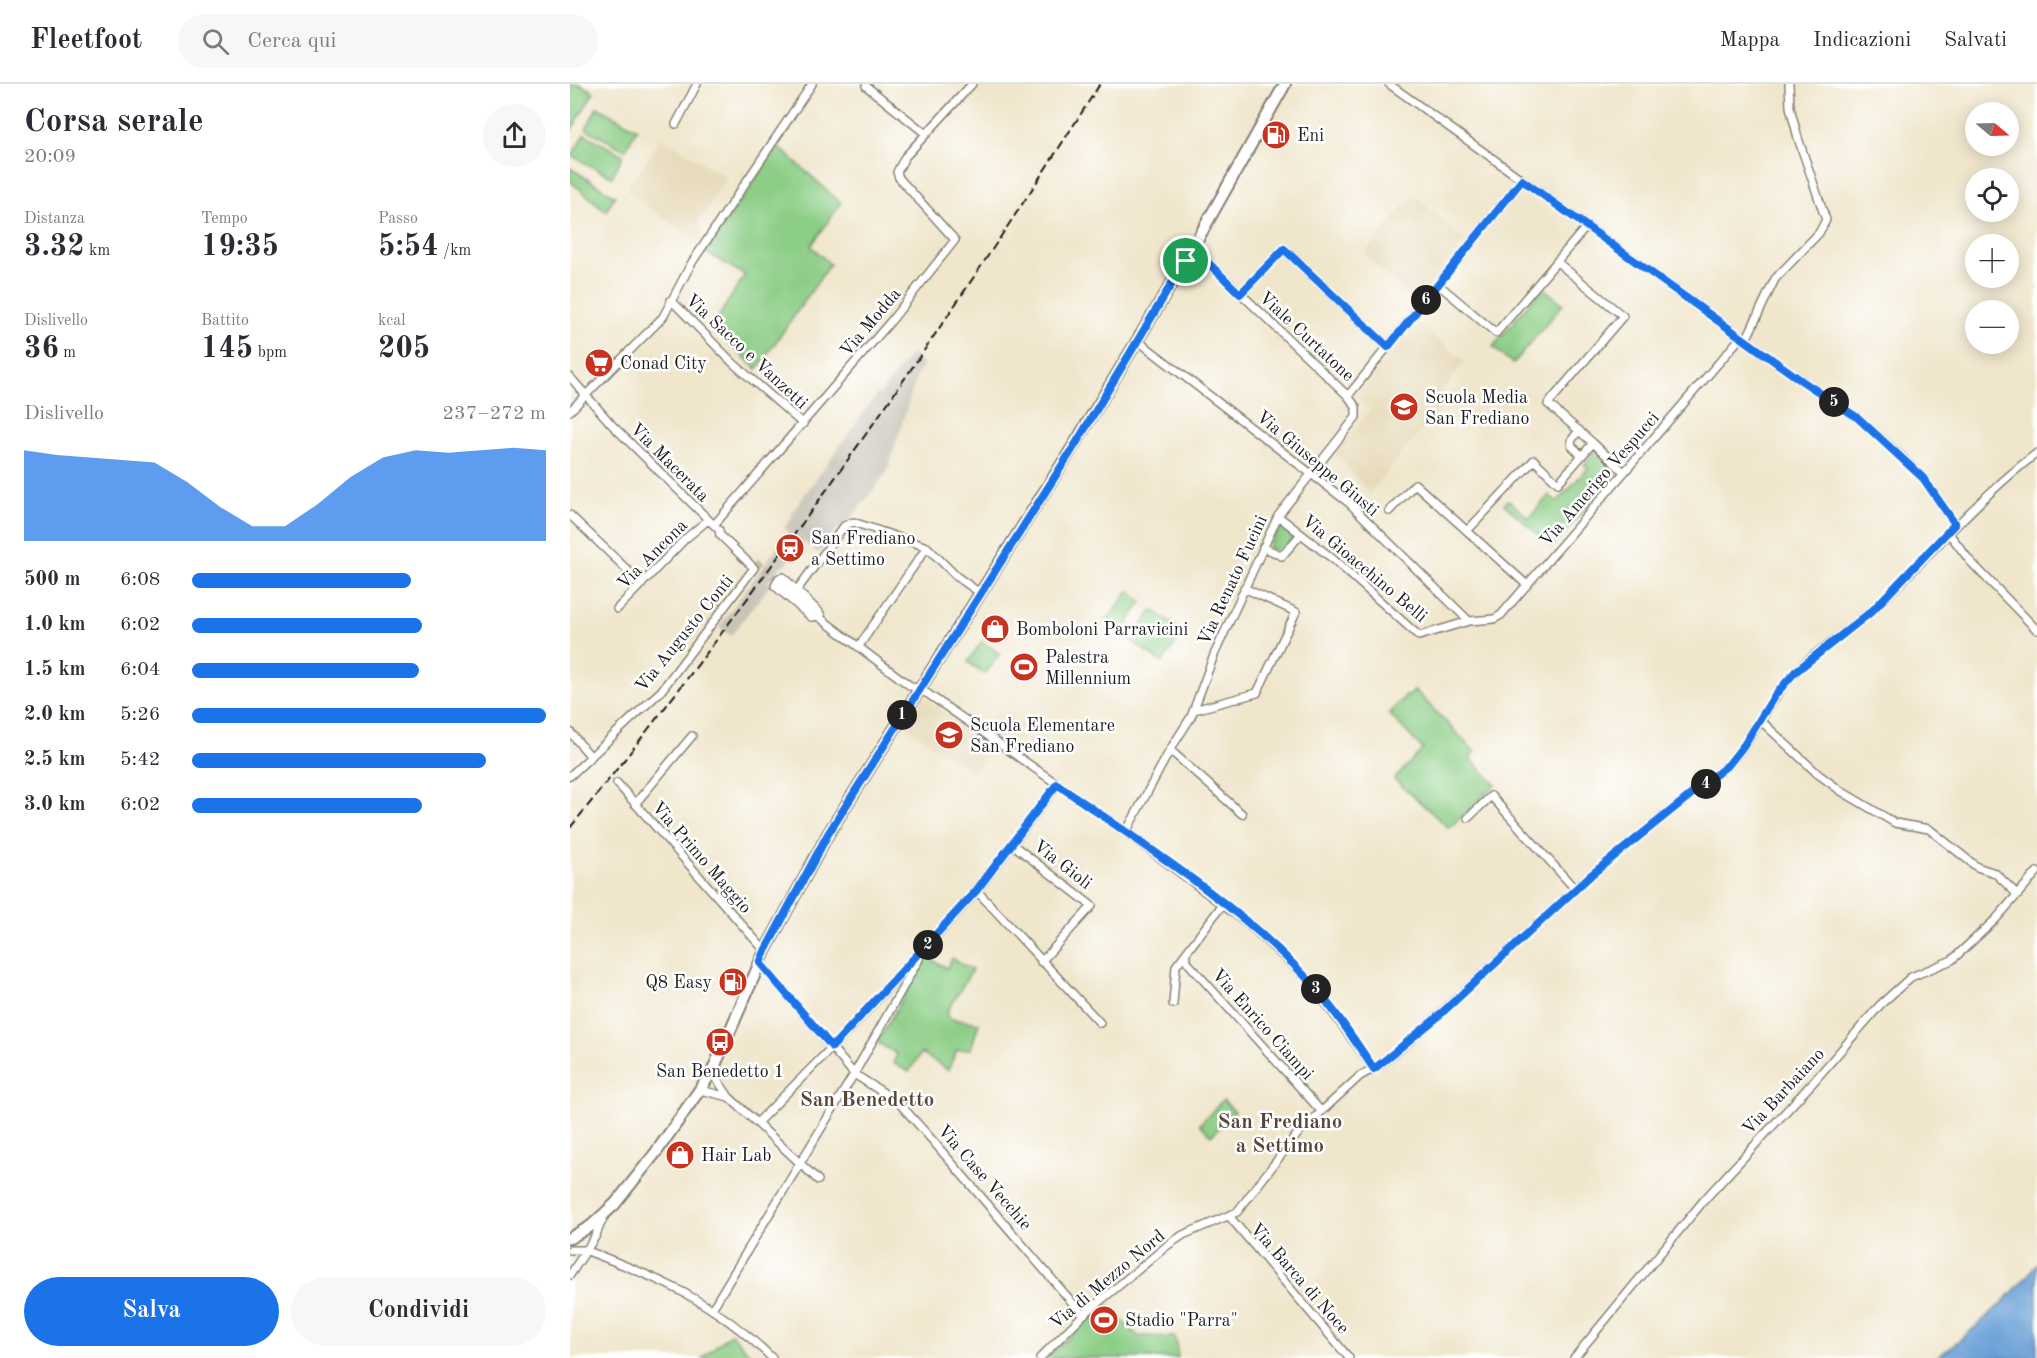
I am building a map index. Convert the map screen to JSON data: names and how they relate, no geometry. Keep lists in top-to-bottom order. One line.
{"streets":{"street":["Via Modda","Viale Curtatone","Via Sacco e Vanzetti","Via Macerata","Via Giuseppe Giusti","Via Amerigo Vespucci","Via Ancona","Via Gioacchino Belli","Via Renato Fucini","Via Augusto Conti","Via Primo Maggio","Via Gioli","Via Enrico Ciampi","Via Barbaiano","Via Case Vecchie","Via Barca di Noce","Via di Mezzo Nord"]},"crossings":[["Via Modda","Via Sacco e Vanzetti"],["Via Modda","Via Macerata"],["Via Modda","Via Ancona"],["Viale Curtatone","Via Renato Fucini"],["Via Macerata","Via Ancona"],["Via Macerata","Via Augusto Conti"],["Via Giuseppe Giusti","Via Amerigo Vespucci"],["Via Giuseppe Giusti","Via Gioacchino Belli"],["Via Giuseppe Giusti","Via Renato Fucini"],["Via Amerigo Vespucci","Via Gioacchino Belli"],["Via Gioacchino Belli","Via Renato Fucini"],["Via Enrico Ciampi","Via di Mezzo Nord"],["Via Case Vecchie","Via di Mezzo Nord"],["Via Barca di Noce","Via di Mezzo Nord"]],"districts":["San Benedetto","San Frediano a Settimo"],"places":{"fuel station":["Eni","Q8 Easy"],"supermarket":["Conad City"],"school or university":["Scuola Media San Frediano","Scuola Elementare San Frediano"],"station":["San Frediano a Settimo"],"shop":["Bomboloni Parravicini","Hair Lab"],"sports":["Palestra Millennium","Stadio \"Parra\""],"bus stop":["San Benedetto 1"]},"north":"right","page":{"header":"Fleetfoot","search":"Cerca qui","nav":["Mappa","Indicazioni","Salvati"],"heading":["Corsa serale","20:09"],"map_buttons":["+","−"],"stats":[["Distanza","3.32 km"],["Tempo","19:35"],["Passo","5:54 /km"],["Dislivello","36 m"],["Battito","145 bpm"],["kcal","205"]],"pins":["6","5","1","4","2","3"],"chart":["Dislivello","237–272 m"],"list":[{"name":"500 m","note":"6:08"},{"name":"1.0 km","note":"6:02"},{"name":"1.5 km","note":"6:04"},{"name":"2.0 km","note":"5:26"},{"name":"2.5 km","note":"5:42"},{"name":"3.0 km","note":"6:02"}],"buttons":["Salva","Condividi"]}}
